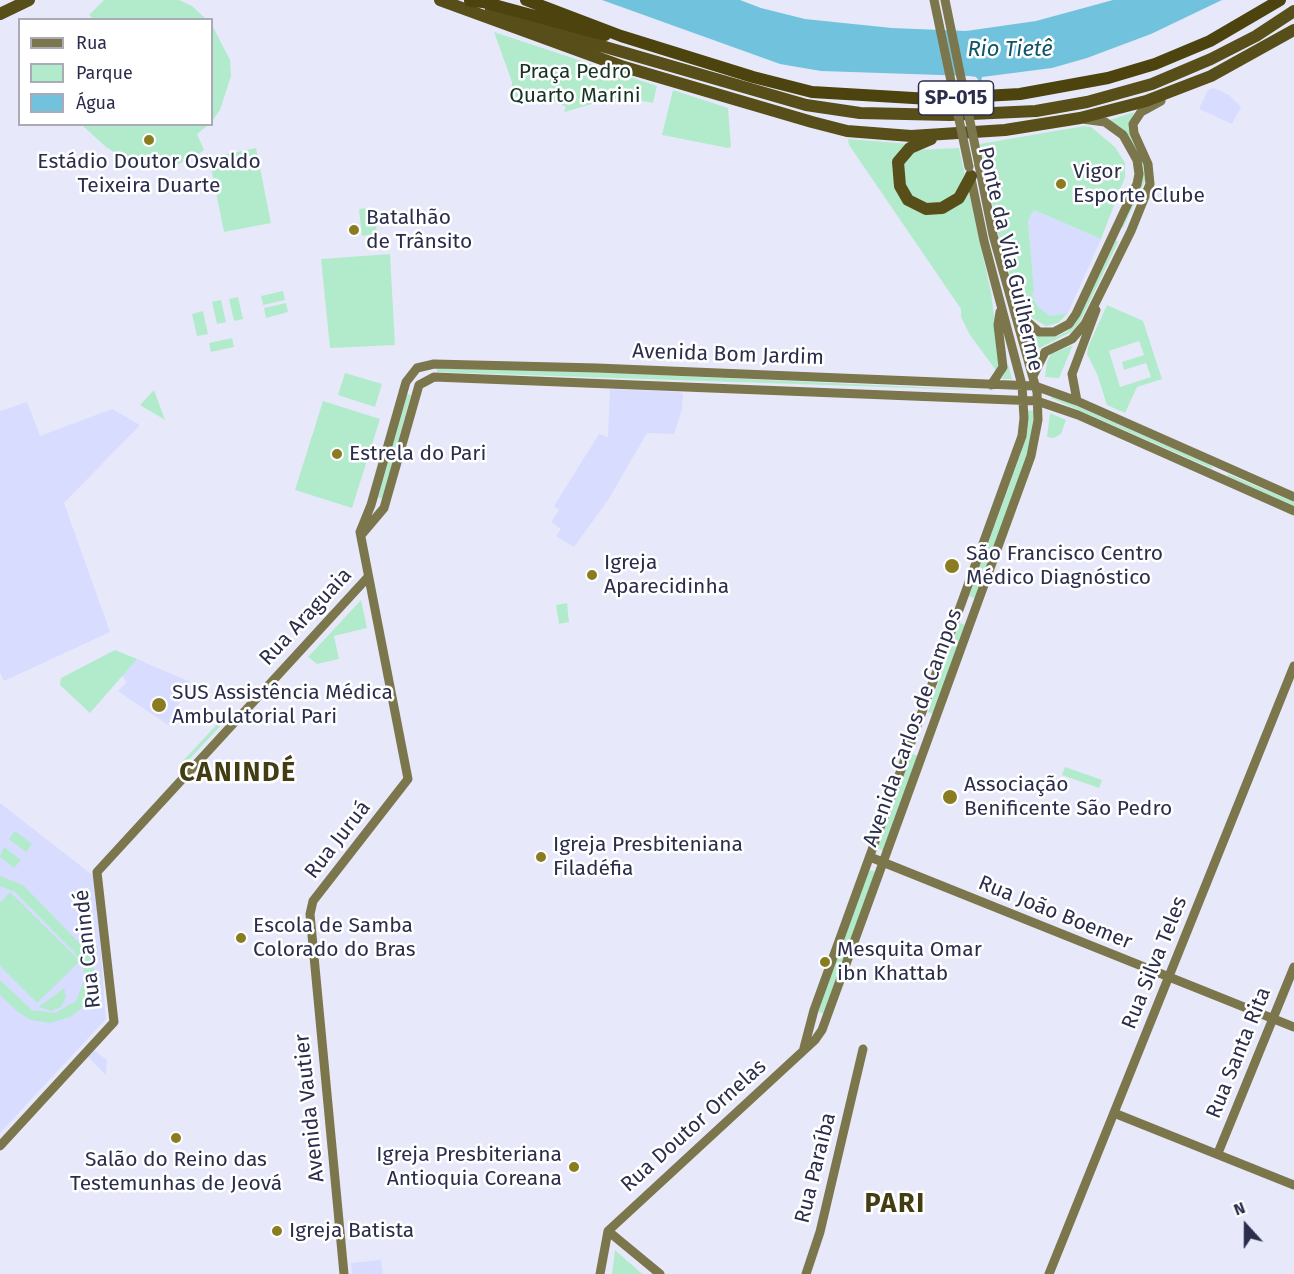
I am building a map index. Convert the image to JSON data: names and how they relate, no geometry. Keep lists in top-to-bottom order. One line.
{"streets":{"highway":["SP-015"],"main road":["Ponte da Vila Guilherme","Avenida Bom Jardim","Rua Araguaia","Avenida Carlos de Campos","Rua Juruá","Rua João Boemer","Rua Canindé","Rua Silva Teles","Rua Santa Rita","Avenida Vautier","Rua Doutor Ornelas","Rua Paraíba"]},"crossings":[["Ponte da Vila Guilherme","Avenida Bom Jardim"],["Ponte da Vila Guilherme","Avenida Carlos de Campos"],["Avenida Bom Jardim","Rua Araguaia"],["Avenida Bom Jardim","Avenida Carlos de Campos"],["Rua Araguaia","Rua Juruá"],["Rua Araguaia","Rua Canindé"],["Avenida Carlos de Campos","Rua João Boemer"],["Avenida Carlos de Campos","Rua Doutor Ornelas"],["Rua Juruá","Avenida Vautier"],["Rua João Boemer","Rua Silva Teles"],["Rua João Boemer","Rua Santa Rita"]],"districts":["CANINDÉ","PARI"],"water":["Rio Tietê"],"parks":["Praça Pedro Quarto Marini"],"places":["Estádio Doutor Osvaldo Teixeira Duarte","Vigor Esporte Clube","Batalhão de Trânsito","Estrela do Pari","São Francisco Centro Médico Diagnóstico","Igreja Aparecidinha","SUS Assistência Médica Ambulatorial Pari","Associação Benificente São Pedro","Igreja Presbiteniana Filadéfia","Escola de Samba Colorado do Bras","Mesquita Omar ibn Khattab","Salão do Reino das Testemunhas de Jeová","Igreja Presbiteriana Antioquia Coreana","Igreja Batista"],"legend":["Rua","Parque","Água"],"north":"top"}
